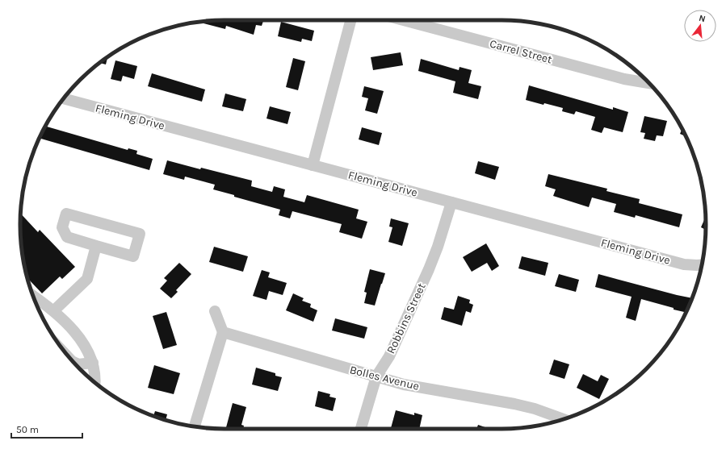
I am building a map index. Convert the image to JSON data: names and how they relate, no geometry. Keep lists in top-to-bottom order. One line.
{"streets":{"street":["Carrel Street","Fleming Drive","Robbins Street","Bolles Avenue"]},"crossings":[["Fleming Drive","Robbins Street"],["Robbins Street","Bolles Avenue"]],"scale_bar":"50 m","north":"top"}
